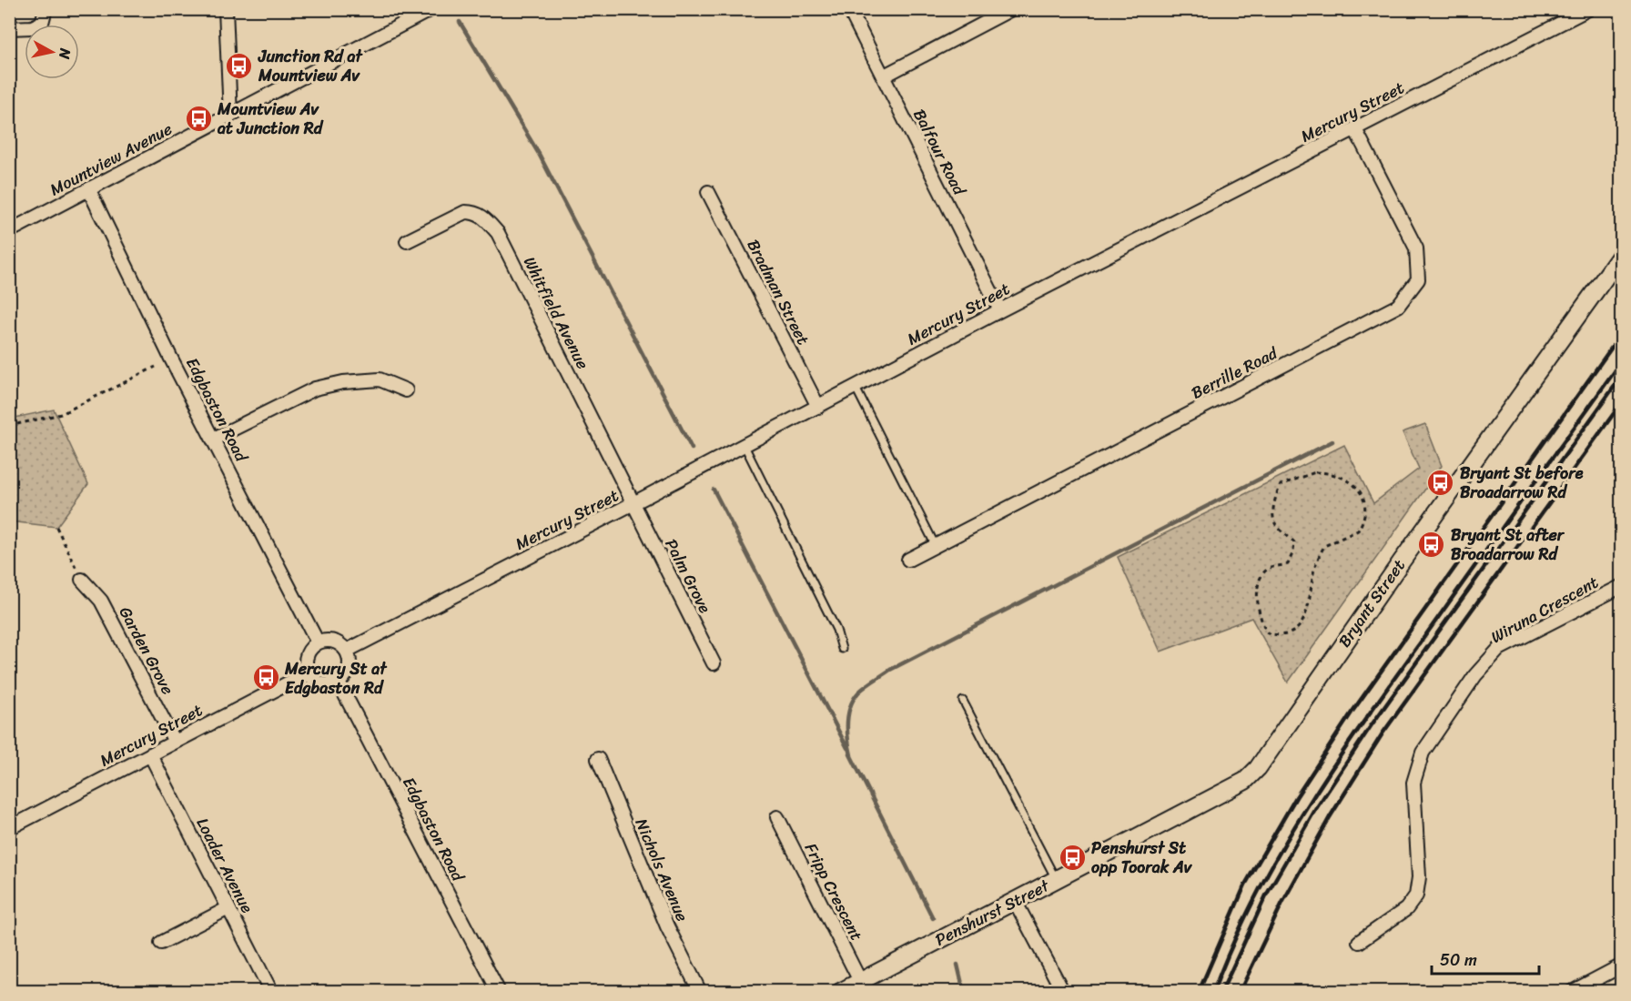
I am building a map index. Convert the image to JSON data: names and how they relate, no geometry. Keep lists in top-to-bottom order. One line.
{"streets":{"street":["Mercury Street","Balfour Road","Mountview Avenue","Bradman Street","Whitfield Avenue","Berrille Road","Edgbaston Road","Palm Grove","Bryant Street","Wiruna Crescent","Garden Grove","Loader Avenue","Nichols Avenue","Fripp Crescent","Penshurst Street"]},"crossings":[["Mercury Street","Balfour Road"],["Mercury Street","Bradman Street"],["Mercury Street","Whitfield Avenue"],["Mercury Street","Berrille Road"],["Mercury Street","Edgbaston Road"],["Mercury Street","Palm Grove"],["Mercury Street","Garden Grove"],["Mercury Street","Loader Avenue"],["Mountview Avenue","Edgbaston Road"],["Whitfield Avenue","Palm Grove"],["Bryant Street","Penshurst Street"],["Fripp Crescent","Penshurst Street"]],"places":{"bus stop":["Junction Rd at Mountview Av","Mountview Av at Junction Rd","Bryant St before Broadarrow Rd","Bryant St after Broadarrow Rd","Mercury St at Edgbaston Rd","Penshurst St opp Toorak Av"]},"scale_bar":"50 m","north":"right"}
